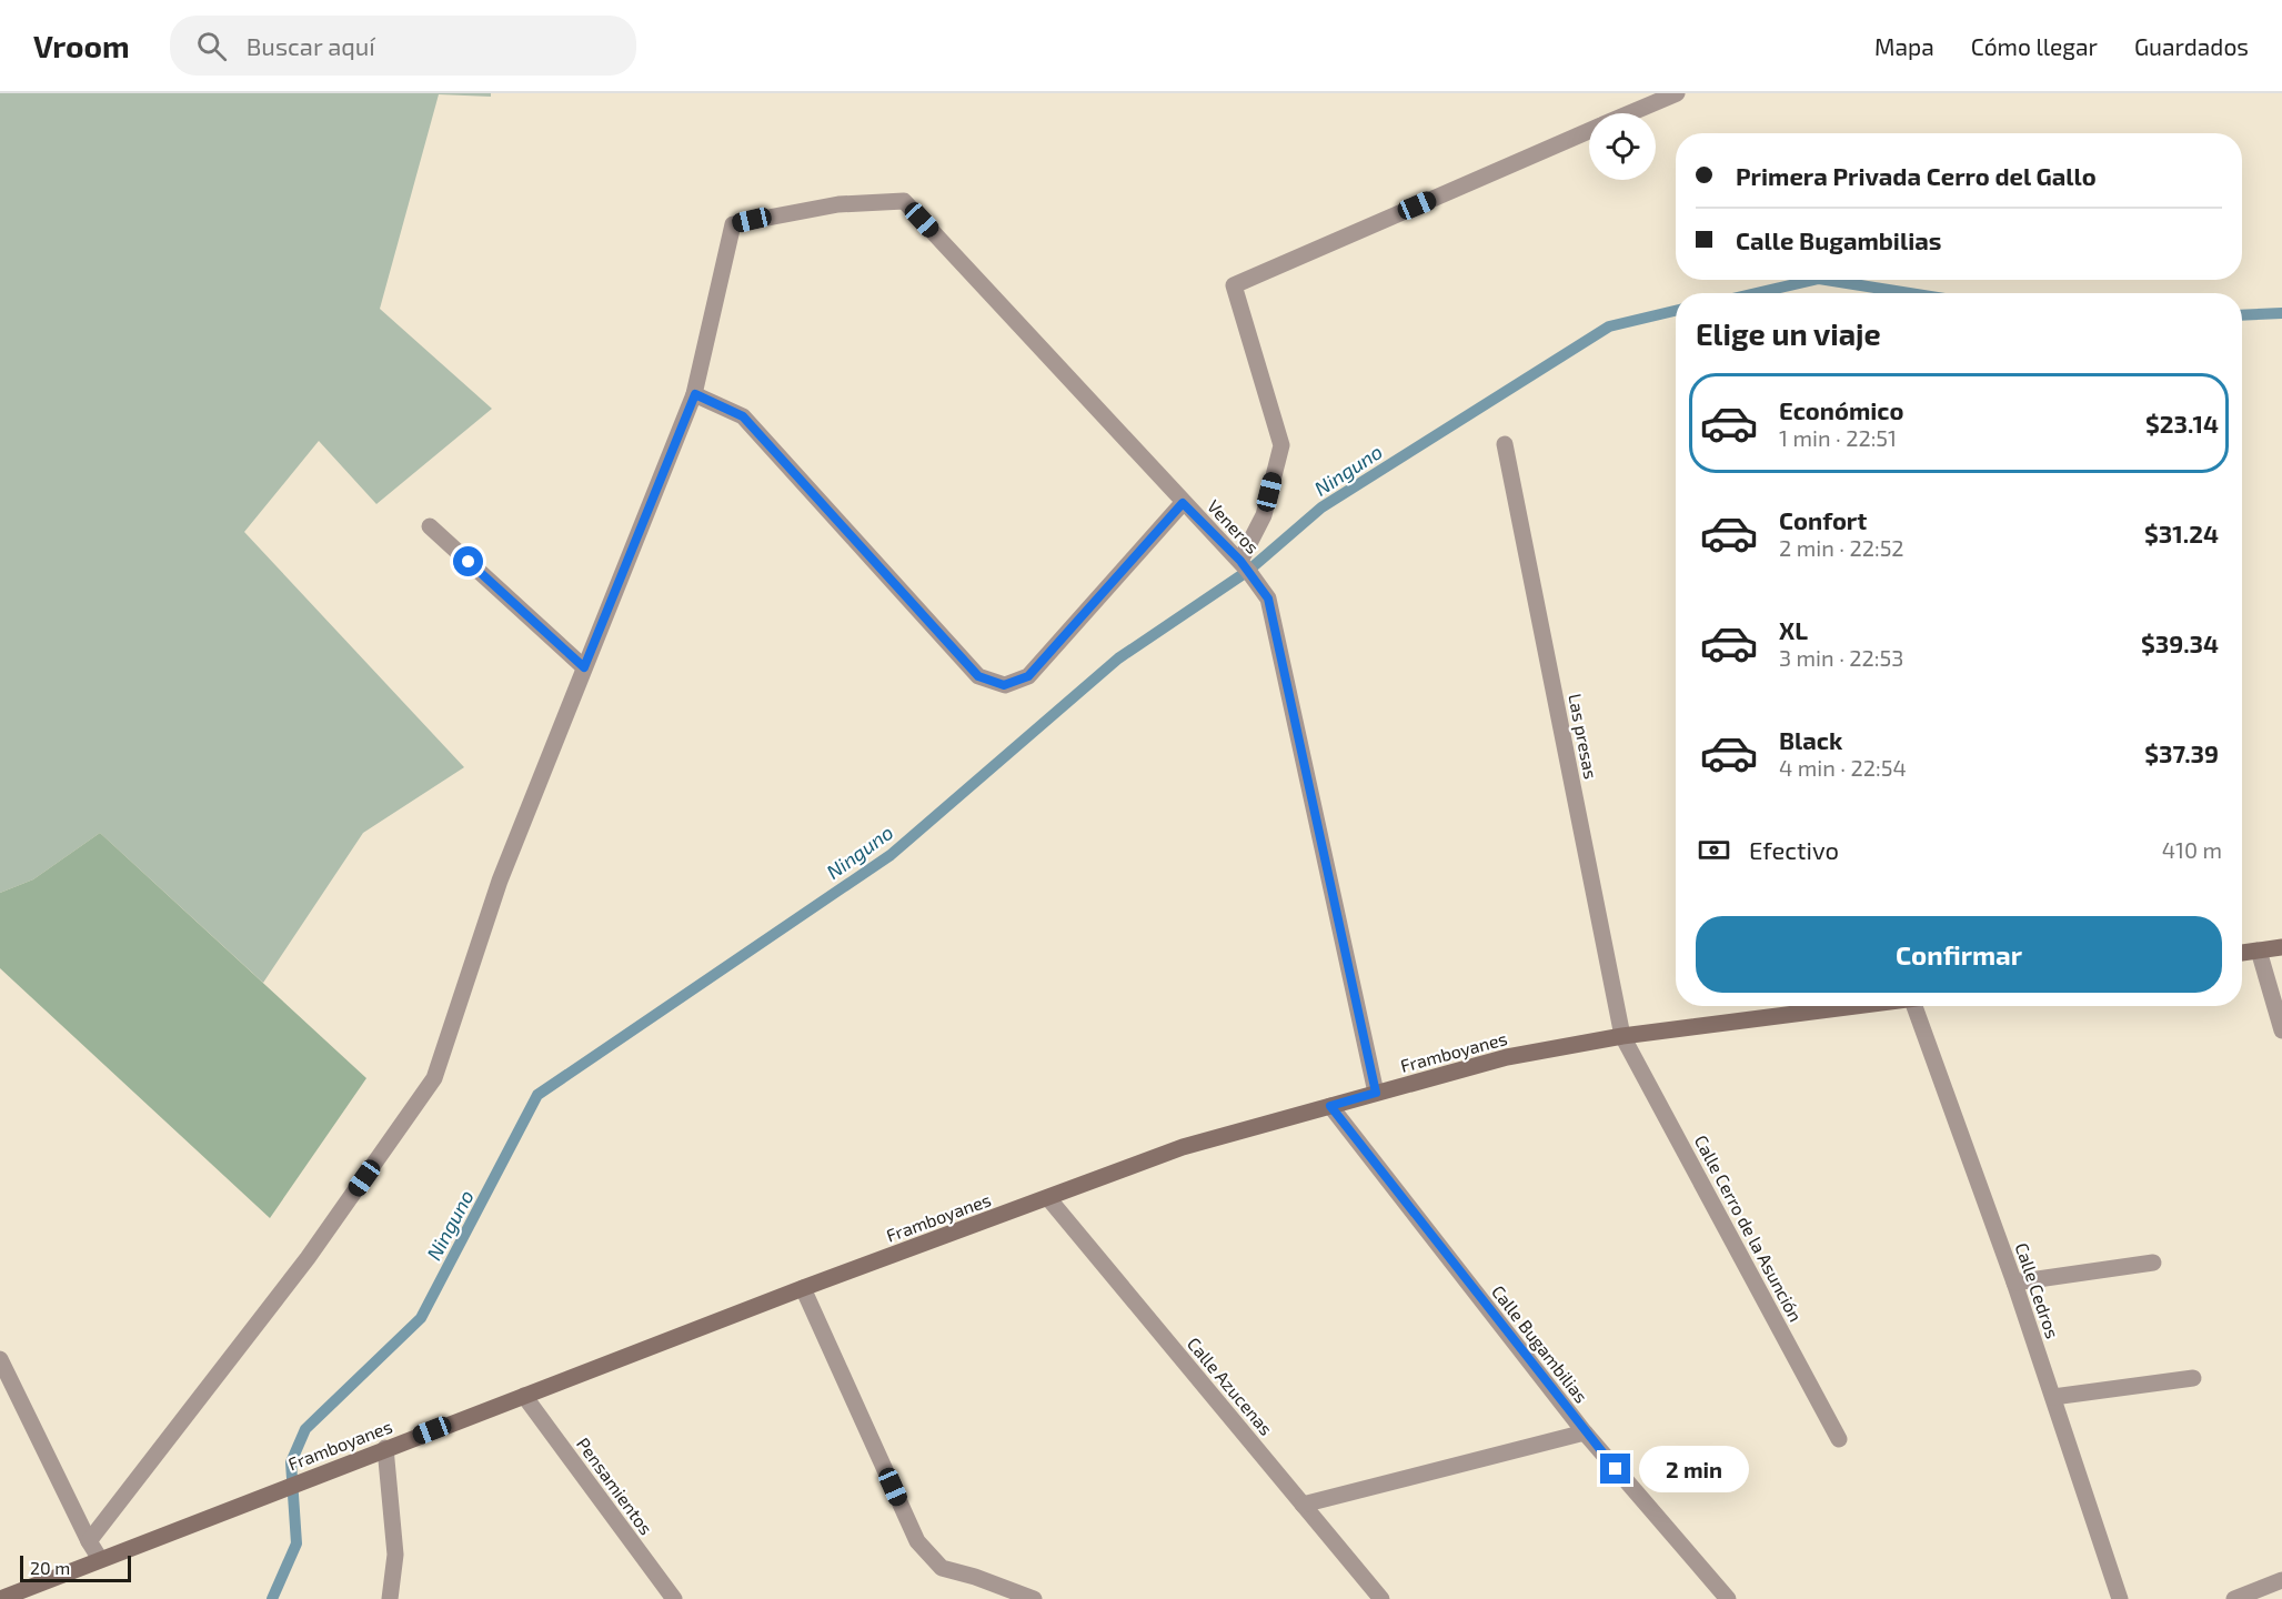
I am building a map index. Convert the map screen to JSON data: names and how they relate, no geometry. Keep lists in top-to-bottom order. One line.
{"streets":{"main road":["Framboyanes"],"street":["Veneros","Las presas","Calle Cerro de la Asunción","Calle Cedros","Calle Bugambilias","Calle Azucenas","Pensamientos"]},"crossings":[["Veneros","Framboyanes"],["Las presas","Framboyanes"],["Las presas","Calle Cerro de la Asunción"],["Framboyanes","Calle Cerro de la Asunción"],["Framboyanes","Calle Bugambilias"],["Framboyanes","Calle Azucenas"],["Framboyanes","Pensamientos"]],"water":["Ninguno"],"scale_bar":"20 m","page":{"header":"Vroom","search":"Buscar aquí","nav":["Mapa","Cómo llegar","Guardados"],"banner":["Primera Privada Cerro del Gallo","Calle Bugambilias"],"heading":"Elige un viaje","list":[{"name":"Económico","note":"1 min · 22:51","value":"$23.14"},{"name":"Confort","note":"2 min · 22:52","value":"$31.24"},{"name":"XL","note":"3 min · 22:53","value":"$39.34"},{"name":"Black","note":"4 min · 22:54","value":"$37.39"}],"pay":["Efectivo","410 m"],"buttons":"Confirmar","bubble":"2 min","scale":"20 m"}}
